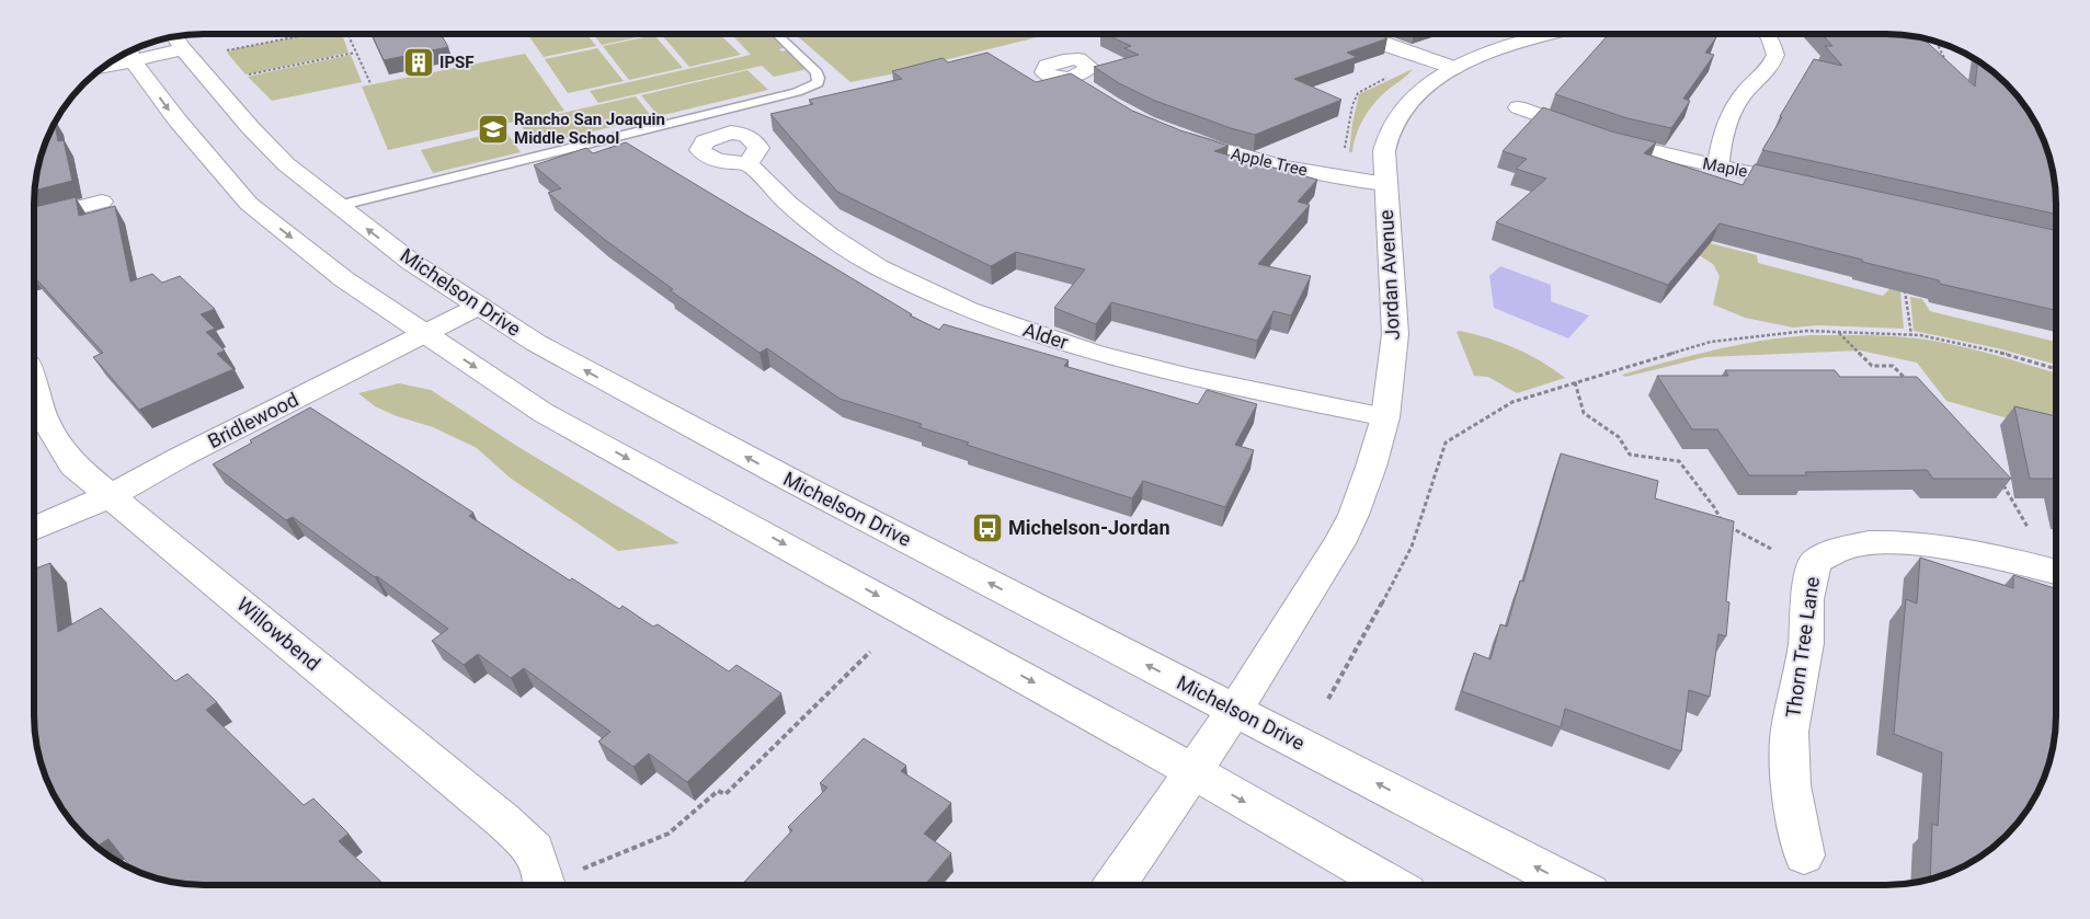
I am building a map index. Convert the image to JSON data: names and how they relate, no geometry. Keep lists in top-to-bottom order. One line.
{"streets":{"street":["Apple Tree","Maple","Jordan Avenue","Michelson Drive","Alder","Bridlewood","Willowbend","Thorn Tree Lane"]},"crossings":[["Apple Tree","Jordan Avenue"],["Jordan Avenue","Michelson Drive"],["Jordan Avenue","Alder"],["Michelson Drive","Bridlewood"],["Bridlewood","Willowbend"]],"places":{"building":["IPSF"],"school or university":["Rancho San Joaquin Middle School"],"bus stop":["Michelson-Jordan"]}}
